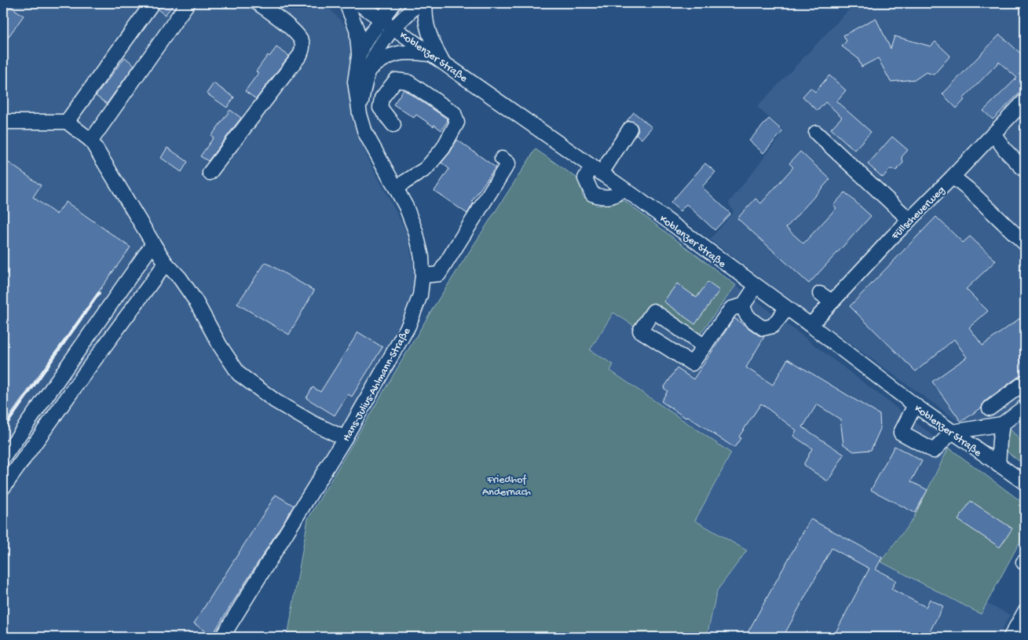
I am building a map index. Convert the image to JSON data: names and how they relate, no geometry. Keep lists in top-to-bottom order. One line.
{"streets":{"street":["Koblenzer Straße","Füllscheuerweg","Hans-Julius-Ahlmann-Straße"]},"crossings":[["Koblenzer Straße","Füllscheuerweg"],["Koblenzer Straße","Hans-Julius-Ahlmann-Straße"]],"parks":["Friedhof Andernach"]}
